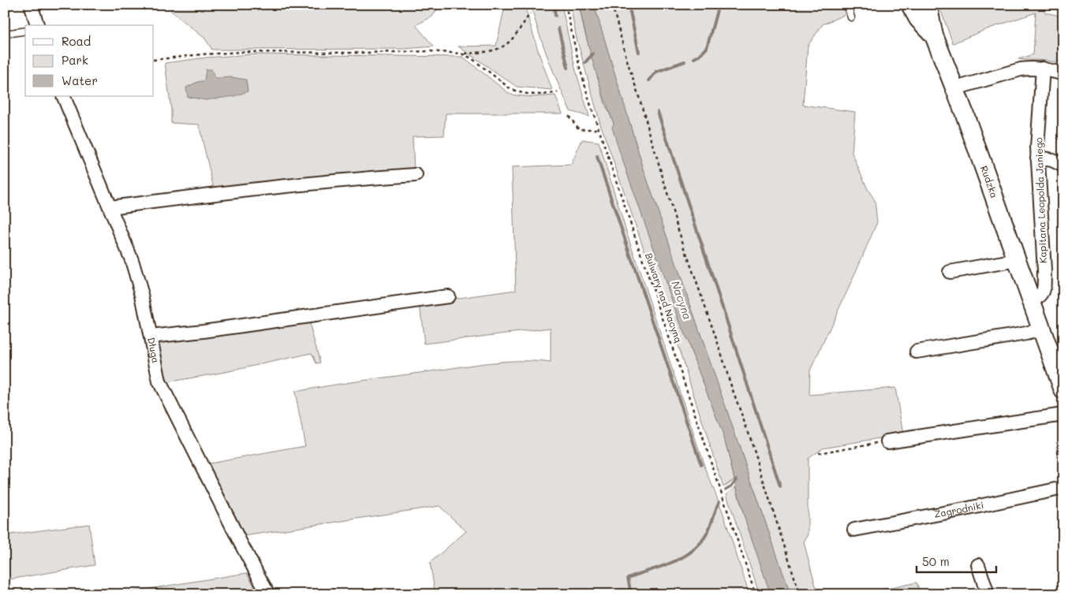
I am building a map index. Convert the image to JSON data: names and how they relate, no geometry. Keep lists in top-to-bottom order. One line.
{"streets":{"main road":["Rudzka"],"street":["Kapitana Leopolda Janiego","Długa","Zagrodniki"],"path":["Bulwary nad Nacyną"]},"crossings":[["Rudzka","Kapitana Leopolda Janiego"]],"water":["Nacyna"],"legend":["Road","Park","Water"],"scale_bar":"50 m"}
